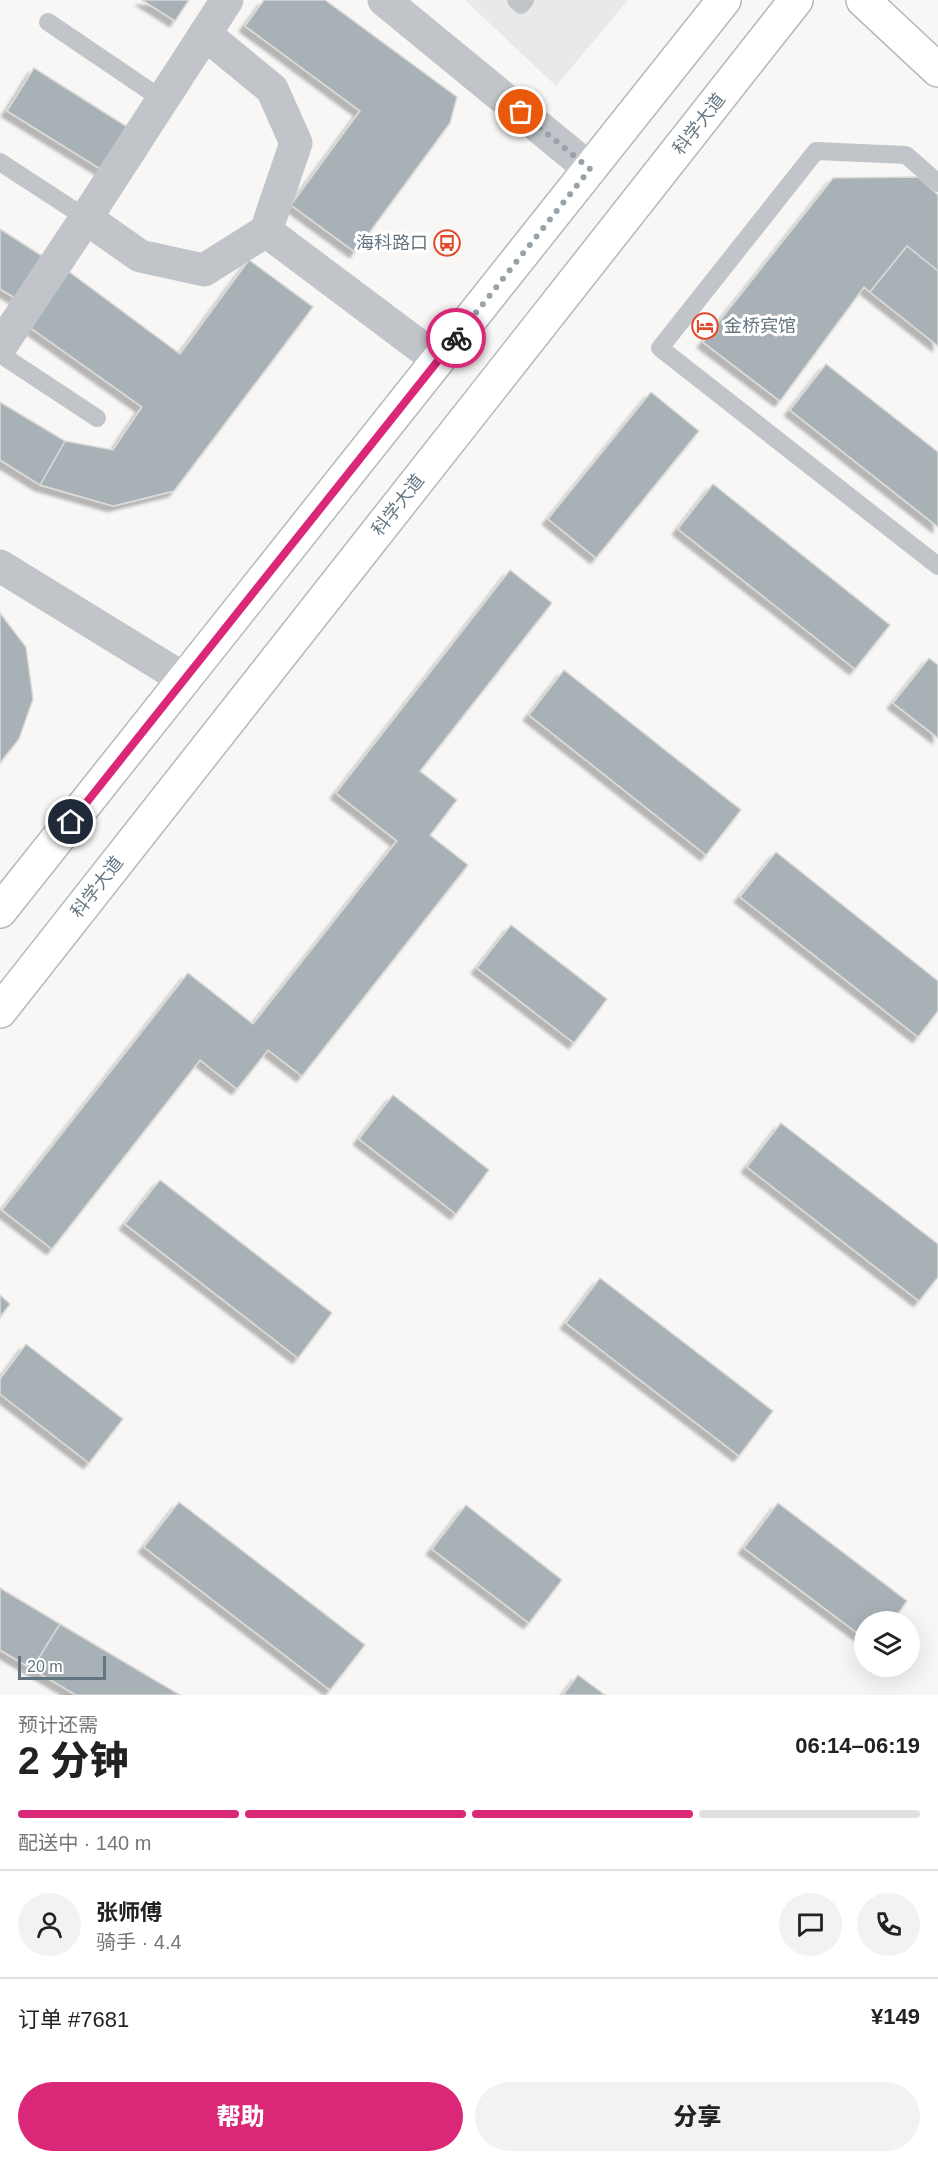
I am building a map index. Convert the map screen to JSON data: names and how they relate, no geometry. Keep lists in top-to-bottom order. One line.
{"streets":{"main road":["科学大道"]},"places":{"bus stop":["海科路口"],"hotel":["金桥宾馆"]},"scale_bar":"20 m","page":{"scale":"20 m","heading":["2 分钟","预计还需","06:14–06:19"],"panel":["张师傅","骑手 · 4.4","订单 #7681","¥149"],"bar":"配送中 · 140 m","buttons":["帮助","分享"]}}
